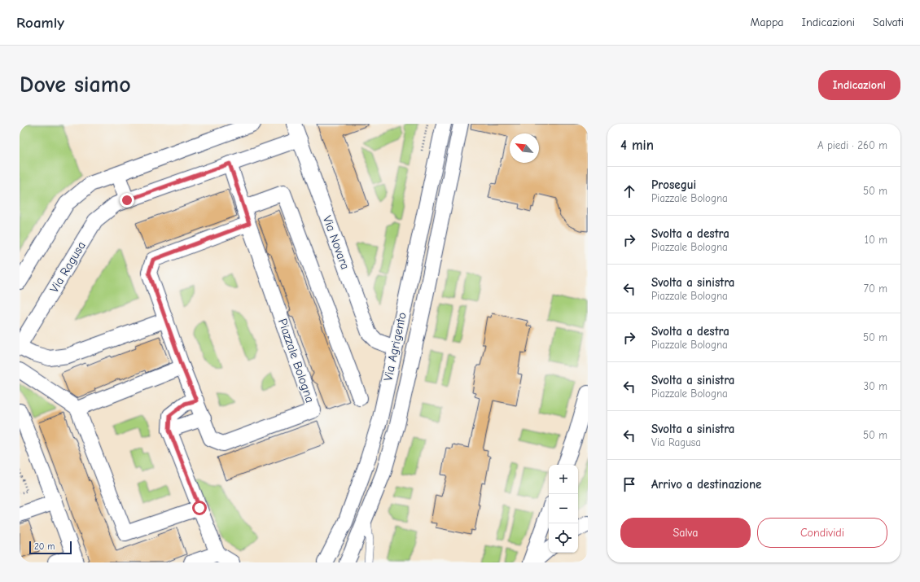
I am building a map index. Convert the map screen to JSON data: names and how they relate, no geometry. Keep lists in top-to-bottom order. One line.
{"streets":{"street":["Via Novara","Via Ragusa","Via Agrigento","Piazzale Bologna"]},"crossings":[["Via Novara","Via Ragusa"],["Via Novara","Via Agrigento"],["Via Ragusa","Piazzale Bologna"]],"scale_bar":"20 m","north":"top left","page":{"header":"Roamly","nav":["Mappa","Indicazioni","Salvati"],"buttons":["Indicazioni",["Salva","Condividi"]],"title":"Dove siamo","heading":["4 min","A piedi · 260 m"],"list":[["Prosegui","Piazzale Bologna","50 m"],["Svolta a destra","Piazzale Bologna","10 m"],["Svolta a sinistra","Piazzale Bologna","70 m"],["Svolta a destra","Piazzale Bologna","50 m"],["Svolta a sinistra","Piazzale Bologna","30 m"],["Svolta a sinistra","Via Ragusa","50 m"],"Arrivo a destinazione"],"map_buttons":["+","−"],"scale":"20 m"}}
